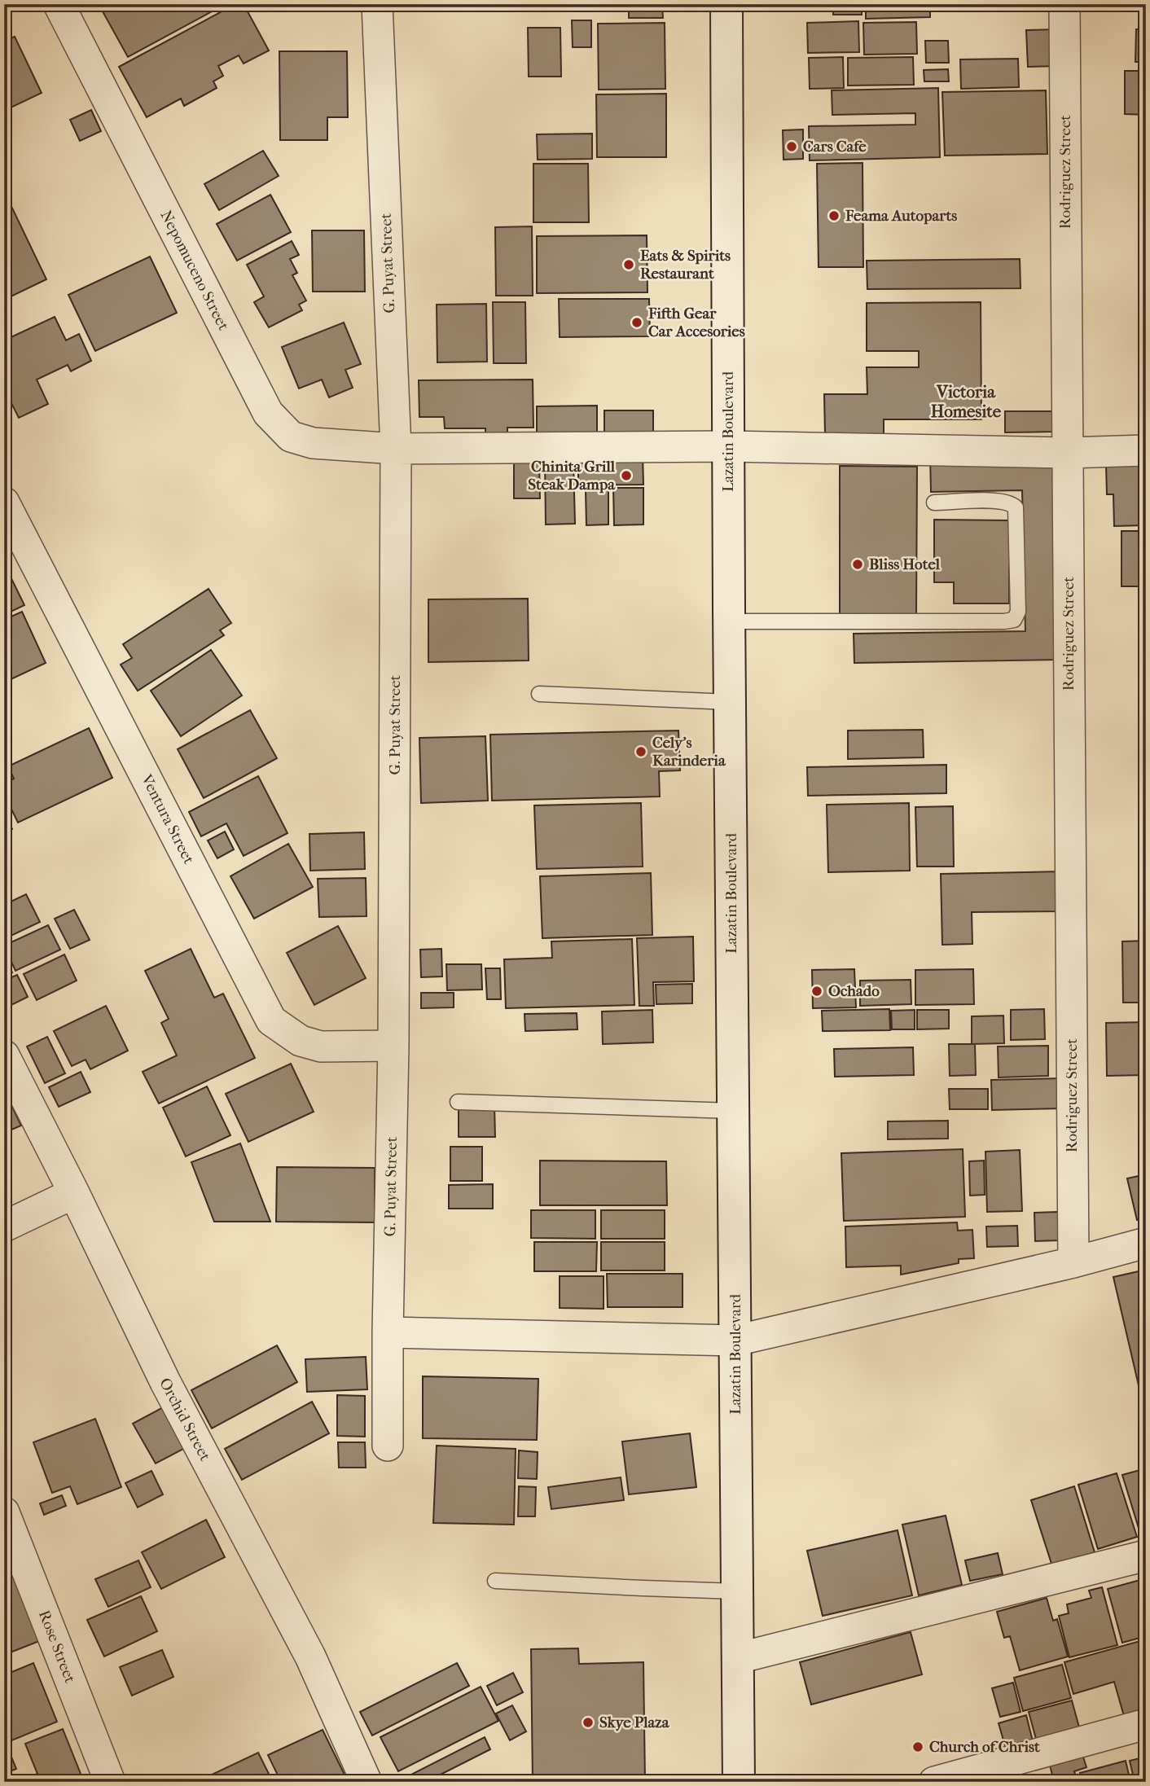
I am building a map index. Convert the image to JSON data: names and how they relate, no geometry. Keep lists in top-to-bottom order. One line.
{"streets":{"main road":["Lazatin Boulevard"],"street":["Rodriguez Street","G. Puyat Street","Nepomuceno Street","Ventura Street","Orchid Street","Rose Street"]},"crossings":[["Rodriguez Street","Nepomuceno Street"],["G. Puyat Street","Nepomuceno Street"],["G. Puyat Street","Ventura Street"],["Nepomuceno Street","Lazatin Boulevard"]],"districts":["Victoria Homesite"],"places":["Cars Cafe","Feama Autoparts","Eats & Spirits Restaurant","Fifth Gear Car Accesories","Chinita Grill Steak Dampa","Bliss Hotel","Cely's Karinderia","Ochado","Skye Plaza","Church of Christ"]}
